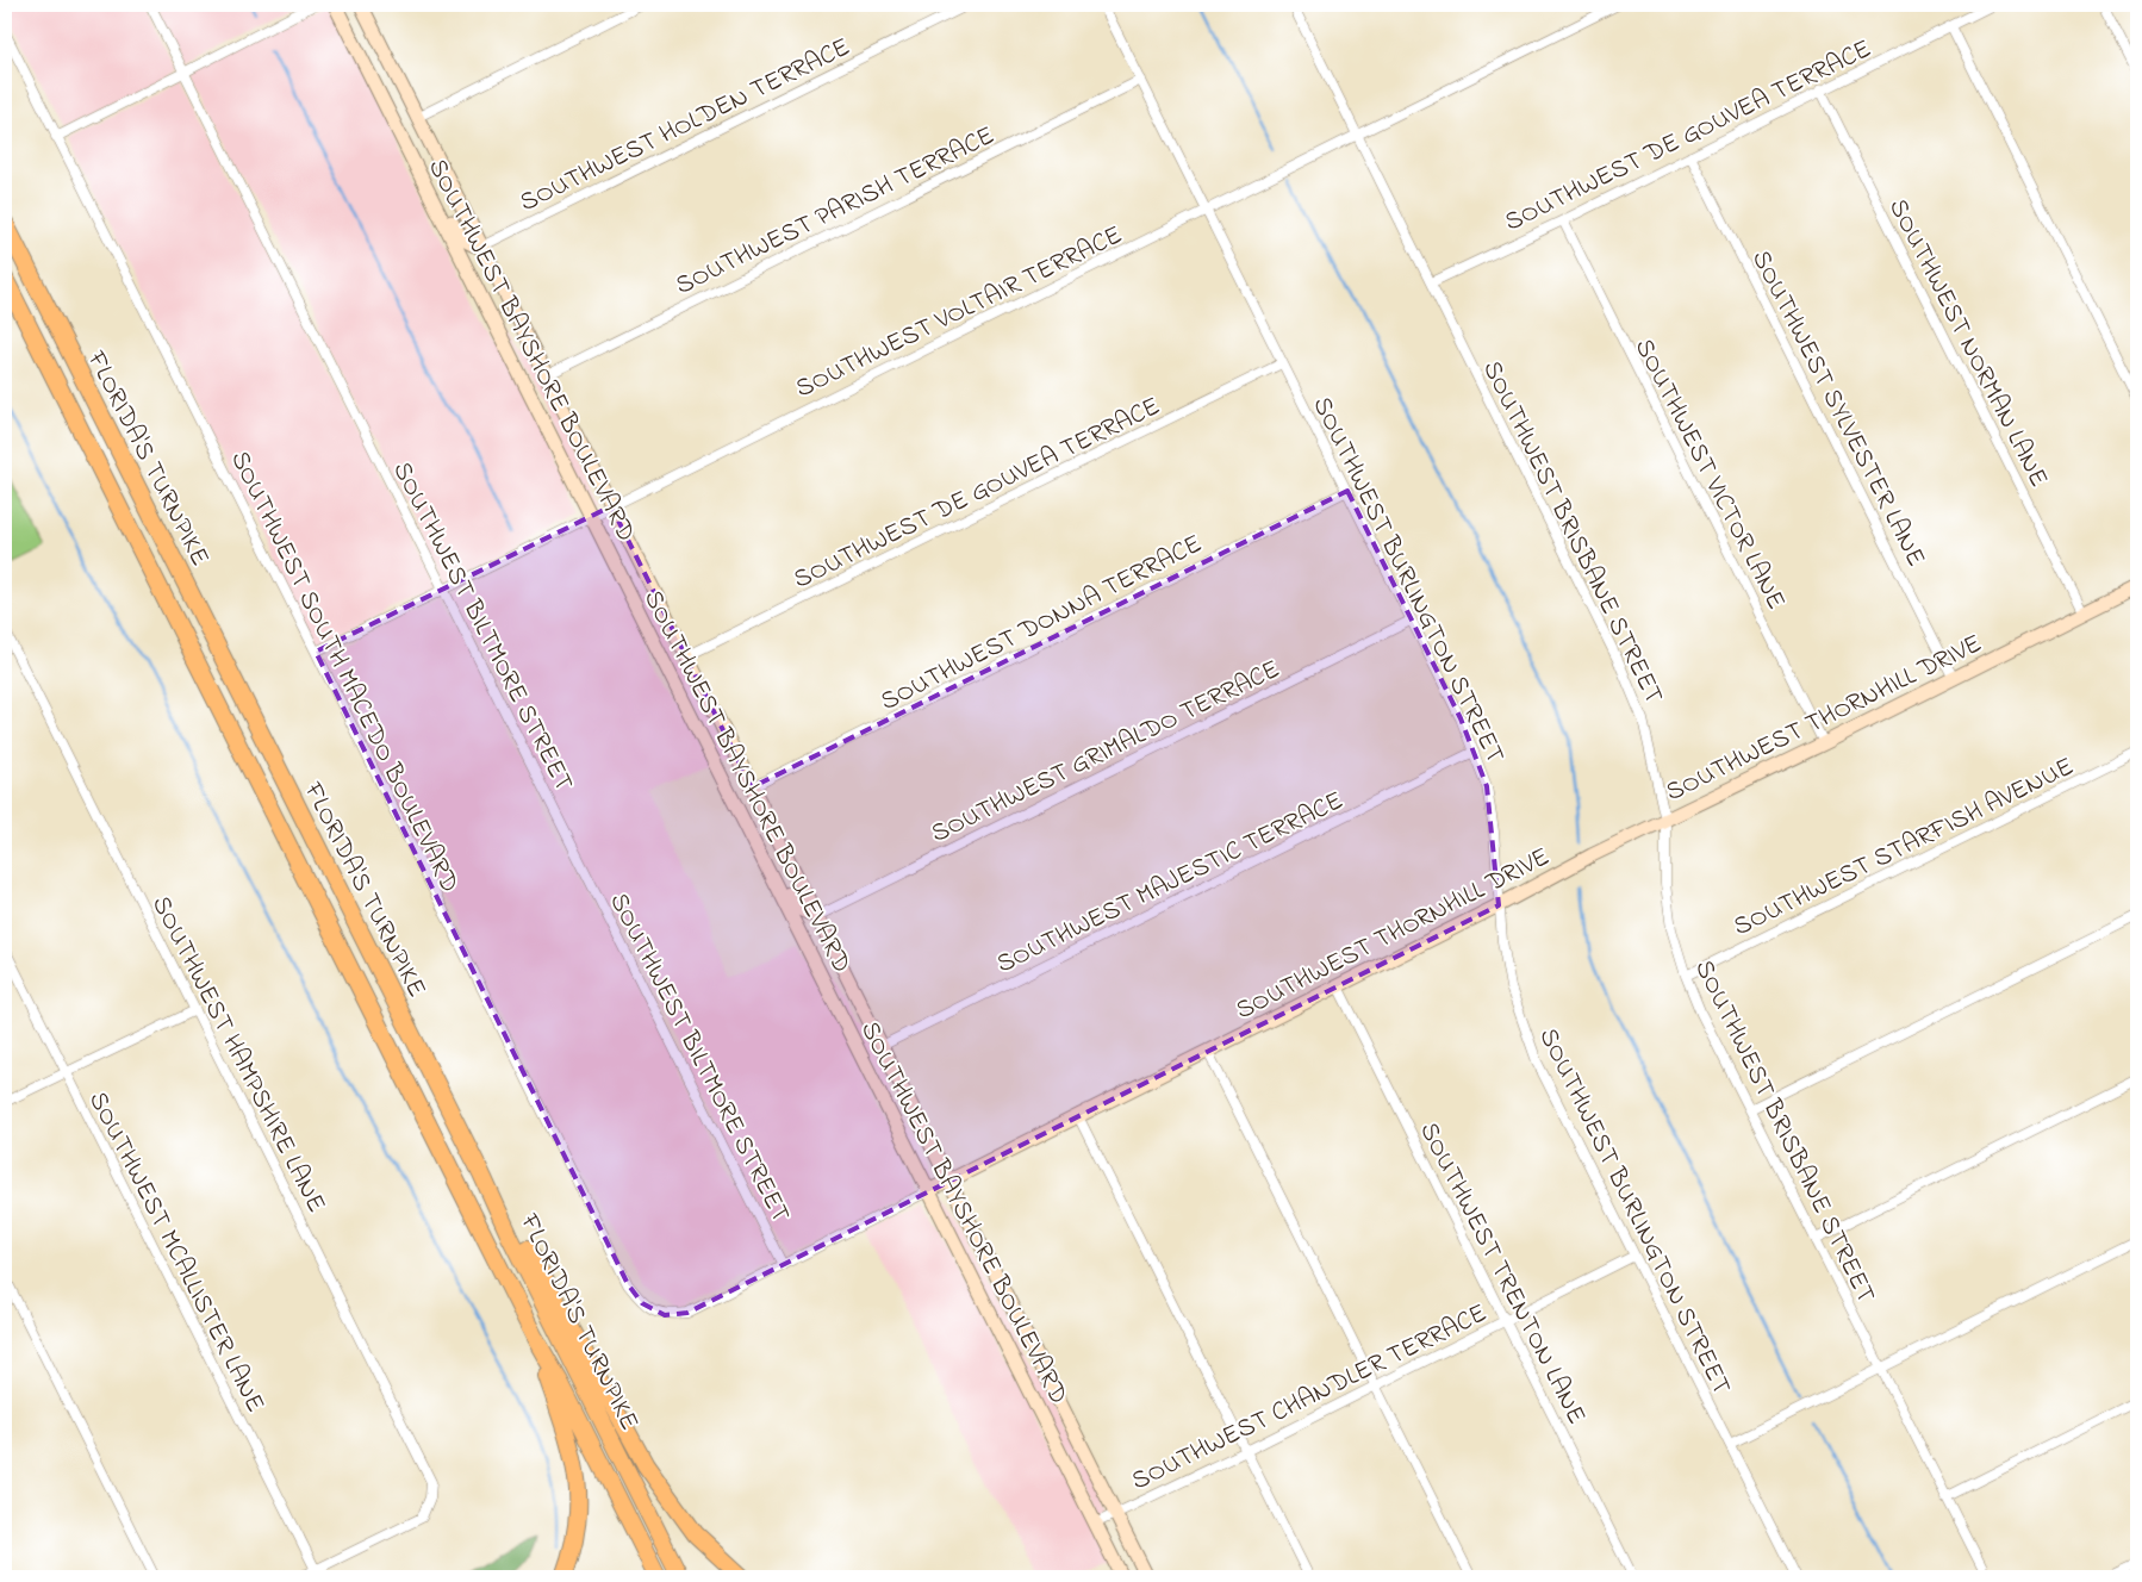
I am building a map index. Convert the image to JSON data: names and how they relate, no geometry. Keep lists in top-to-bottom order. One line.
{"streets":{"highway":["FLORIDA'S TURNPIKE"],"main road":["SOUTHWEST BAYSHORE BOULEVARD","SOUTHWEST THORNHILL DRIVE"],"street":["SOUTHWEST HOLDEN TERRACE","SOUTHWEST DE GOUVEA TERRACE","SOUTHWEST PARISH TERRACE","SOUTHWEST VOLTAIR TERRACE","SOUTHWEST NORMAN LANE","SOUTHWEST SYLVESTER LANE","SOUTHWEST VICTOR LANE","SOUTHWEST BRISBANE STREET","SOUTHWEST BURLINGTON STREET","SOUTHWEST DONNA TERRACE","SOUTHWEST BILTMORE STREET","SOUTHWEST SOUTH MACEDO BOULEVARD","SOUTHWEST GRIMALDO TERRACE","SOUTHWEST STARFISH AVENUE","SOUTHWEST MAJESTIC TERRACE","SOUTHWEST HAMPSHIRE LANE","SOUTHWEST MCALLISTER LANE","SOUTHWEST TRENTON LANE","SOUTHWEST CHANDLER TERRACE"]},"crossings":[["SOUTHWEST HOLDEN TERRACE","SOUTHWEST BAYSHORE BOULEVARD"],["SOUTHWEST DE GOUVEA TERRACE","SOUTHWEST NORMAN LANE"],["SOUTHWEST DE GOUVEA TERRACE","SOUTHWEST BAYSHORE BOULEVARD"],["SOUTHWEST DE GOUVEA TERRACE","SOUTHWEST SYLVESTER LANE"],["SOUTHWEST DE GOUVEA TERRACE","SOUTHWEST VICTOR LANE"],["SOUTHWEST DE GOUVEA TERRACE","SOUTHWEST BRISBANE STREET"],["SOUTHWEST DE GOUVEA TERRACE","SOUTHWEST BURLINGTON STREET"],["SOUTHWEST PARISH TERRACE","SOUTHWEST BAYSHORE BOULEVARD"],["SOUTHWEST PARISH TERRACE","SOUTHWEST BURLINGTON STREET"],["SOUTHWEST VOLTAIR TERRACE","SOUTHWEST BAYSHORE BOULEVARD"],["SOUTHWEST VOLTAIR TERRACE","SOUTHWEST BRISBANE STREET"],["SOUTHWEST VOLTAIR TERRACE","SOUTHWEST BURLINGTON STREET"],["SOUTHWEST VOLTAIR TERRACE","SOUTHWEST BILTMORE STREET"],["SOUTHWEST VOLTAIR TERRACE","SOUTHWEST SOUTH MACEDO BOULEVARD"],["SOUTHWEST NORMAN LANE","SOUTHWEST THORNHILL DRIVE"],["SOUTHWEST BAYSHORE BOULEVARD","SOUTHWEST DONNA TERRACE"],["SOUTHWEST BAYSHORE BOULEVARD","SOUTHWEST THORNHILL DRIVE"],["SOUTHWEST BAYSHORE BOULEVARD","SOUTHWEST GRIMALDO TERRACE"],["SOUTHWEST BAYSHORE BOULEVARD","SOUTHWEST MAJESTIC TERRACE"],["SOUTHWEST BAYSHORE BOULEVARD","SOUTHWEST CHANDLER TERRACE"],["SOUTHWEST SYLVESTER LANE","SOUTHWEST THORNHILL DRIVE"],["SOUTHWEST VICTOR LANE","SOUTHWEST THORNHILL DRIVE"],["SOUTHWEST BRISBANE STREET","SOUTHWEST THORNHILL DRIVE"],["SOUTHWEST BRISBANE STREET","SOUTHWEST STARFISH AVENUE"],["SOUTHWEST BURLINGTON STREET","SOUTHWEST DONNA TERRACE"],["SOUTHWEST BURLINGTON STREET","SOUTHWEST THORNHILL DRIVE"],["SOUTHWEST BURLINGTON STREET","SOUTHWEST GRIMALDO TERRACE"],["SOUTHWEST BURLINGTON STREET","SOUTHWEST MAJESTIC TERRACE"],["SOUTHWEST BURLINGTON STREET","SOUTHWEST CHANDLER TERRACE"],["SOUTHWEST BILTMORE STREET","SOUTHWEST THORNHILL DRIVE"],["SOUTHWEST SOUTH MACEDO BOULEVARD","SOUTHWEST THORNHILL DRIVE"],["SOUTHWEST THORNHILL DRIVE","SOUTHWEST TRENTON LANE"],["SOUTHWEST HAMPSHIRE LANE","SOUTHWEST MCALLISTER LANE"],["SOUTHWEST TRENTON LANE","SOUTHWEST CHANDLER TERRACE"]]}
